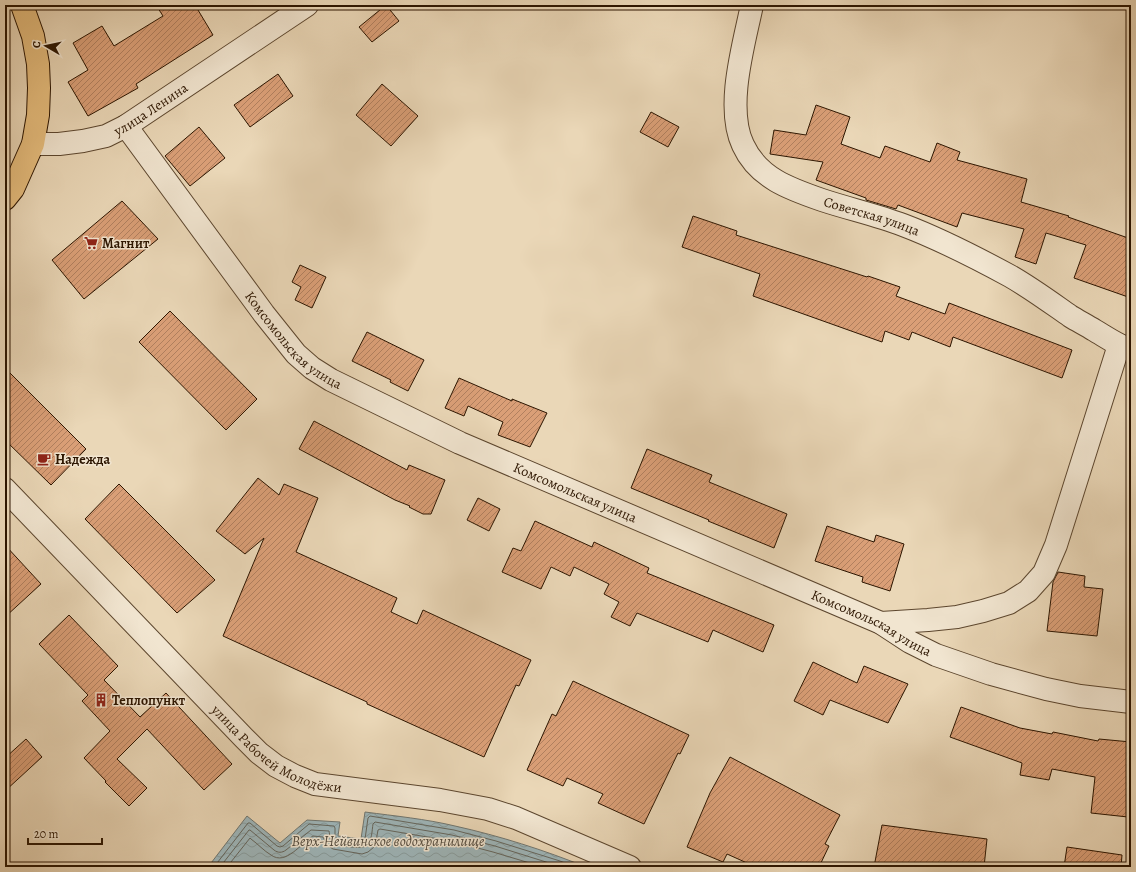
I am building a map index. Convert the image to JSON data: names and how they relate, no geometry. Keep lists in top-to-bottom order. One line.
{"streets":{"street":["улица Ленина","Советская улица","Комсомольская улица","улица Рабочей Молодёжи"]},"crossings":[["улица Ленина","Комсомольская улица"]],"water":["Верх-Нейвинское водохранилище"],"places":{"supermarket":["Магнит"],"cafe":["Надежда"],"building":["Теплопункт"]},"scale_bar":"20 m","north":"left"}
